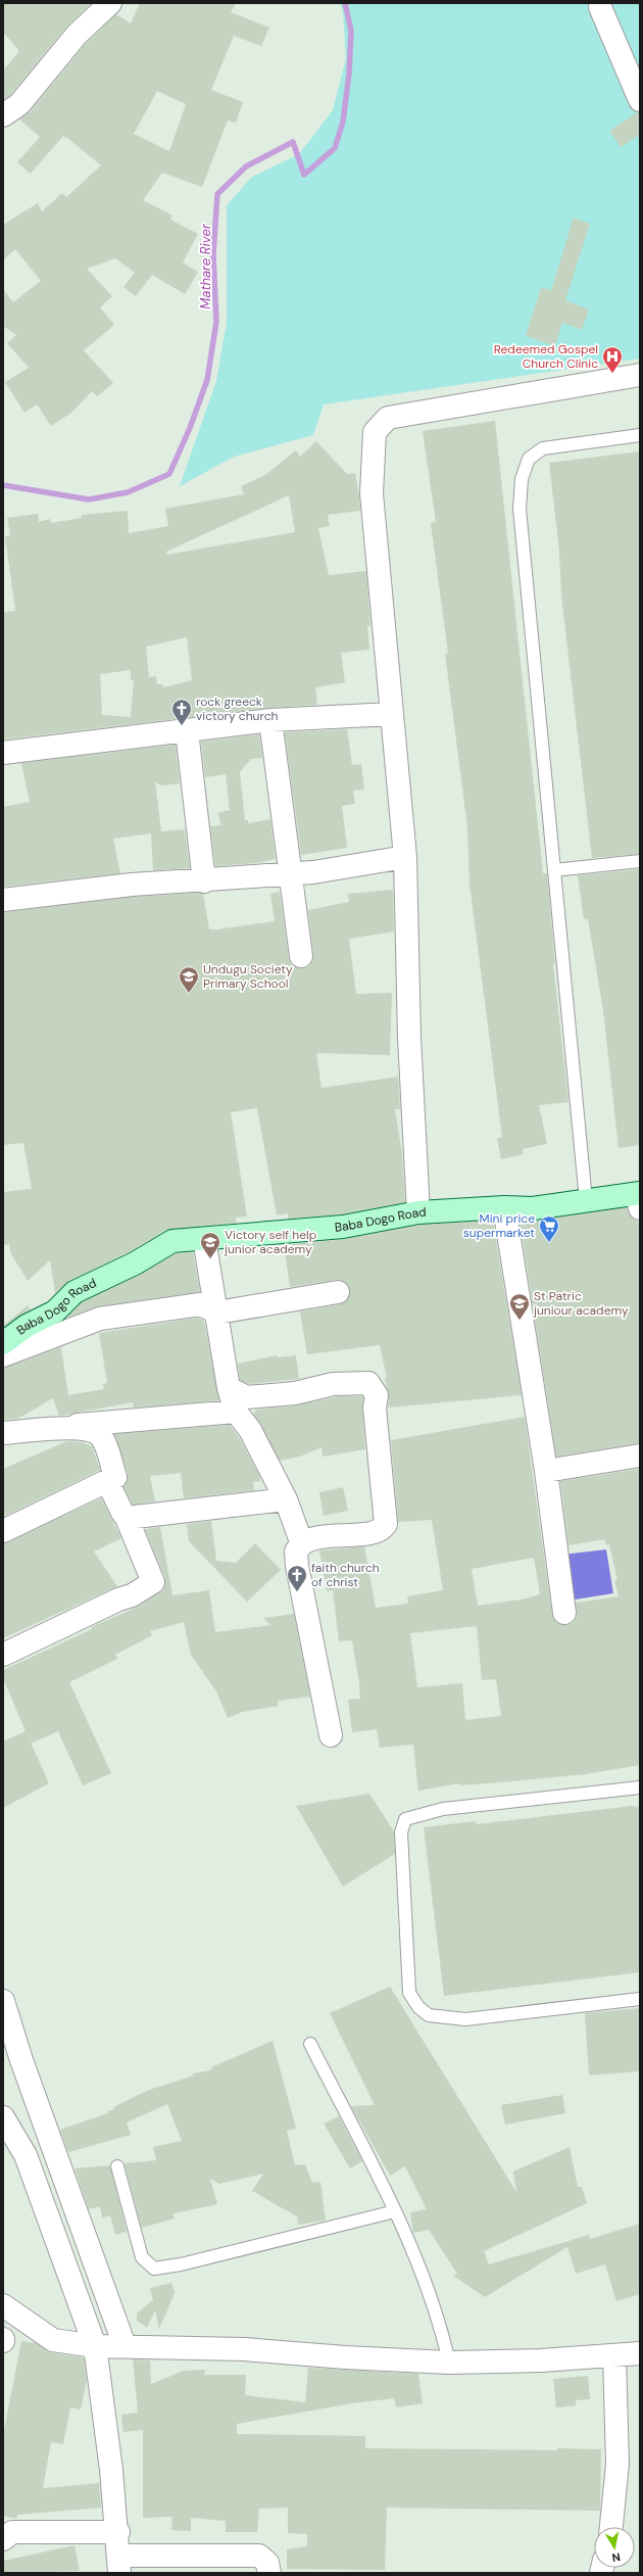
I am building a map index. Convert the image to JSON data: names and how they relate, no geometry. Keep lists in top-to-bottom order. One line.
{"streets":{"street":["Baba Dogo Road"]},"water":["Mathare River"],"places":{"hospital":["Redeemed Gospel Church Clinic"],"church":["rock greeck victory church","faith church of christ"],"school or university":["Undugu Society Primary School","Victory self help junior academy","St Patric juniour academy"],"supermarket":["Mini price supermarket"]},"north":"bottom"}
